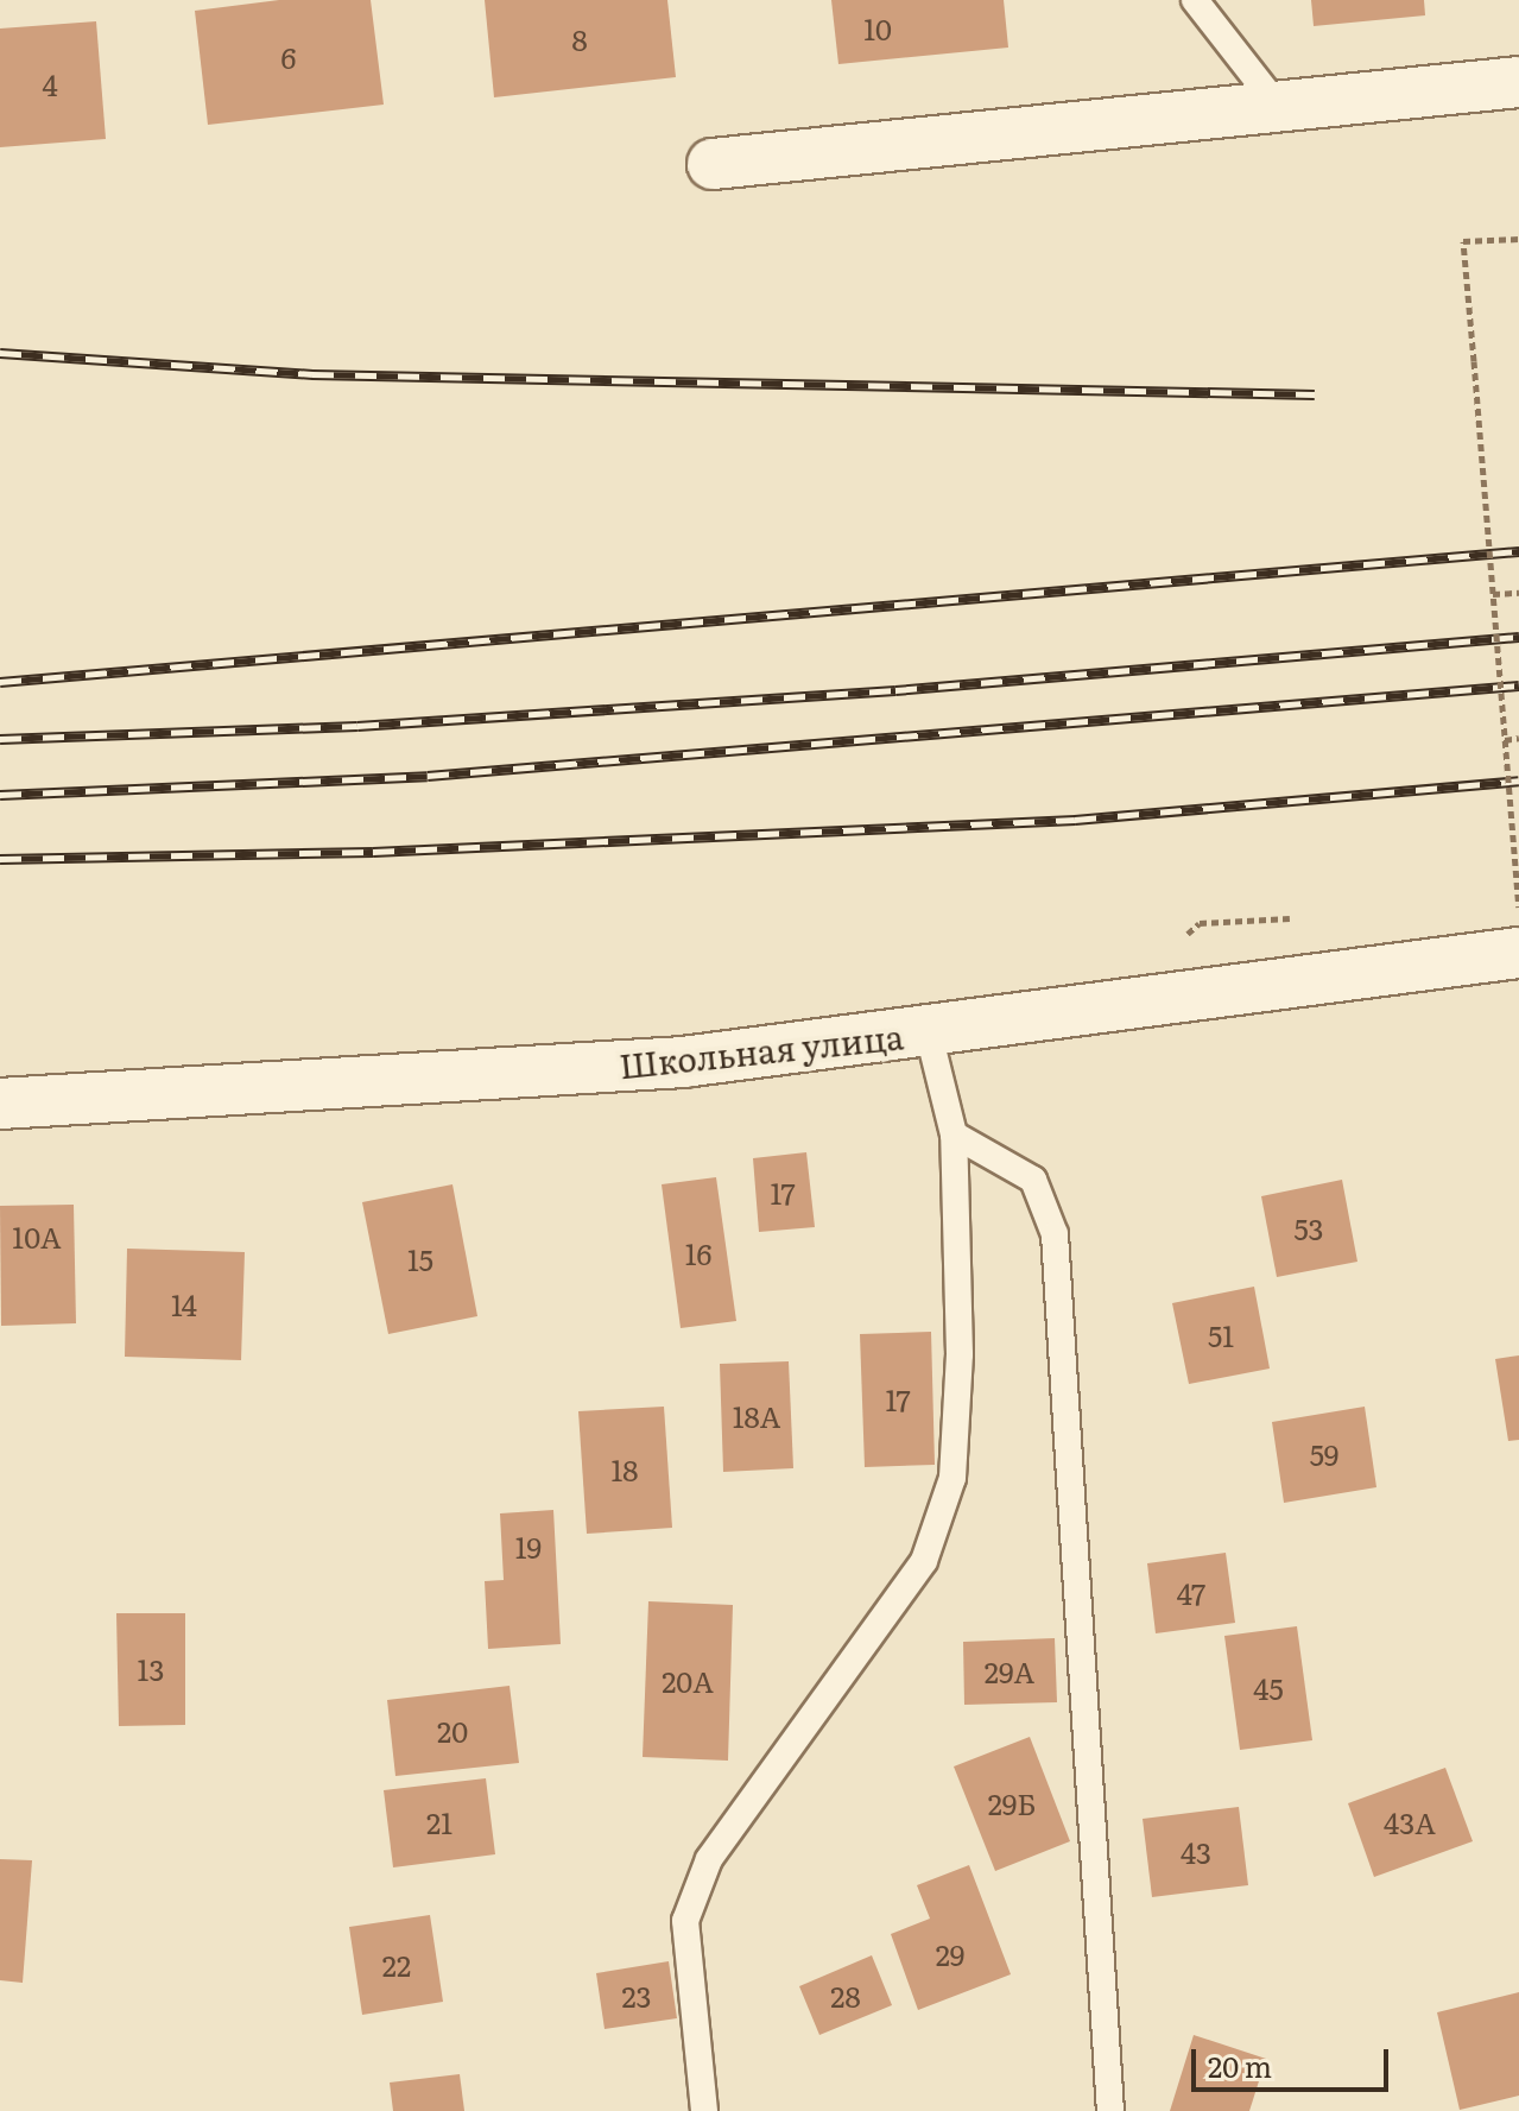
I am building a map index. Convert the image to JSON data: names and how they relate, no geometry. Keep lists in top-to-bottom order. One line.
{"streets":{"street":["Школьная улица"]},"house_numbers":["10","8","6","4","17","53","10А","16","15","14","51","17","18А","59","18","19","47","13","29А","20А","45","20","29Б","21","43А","43","29","22","23","28"],"scale_bar":"20 m"}
